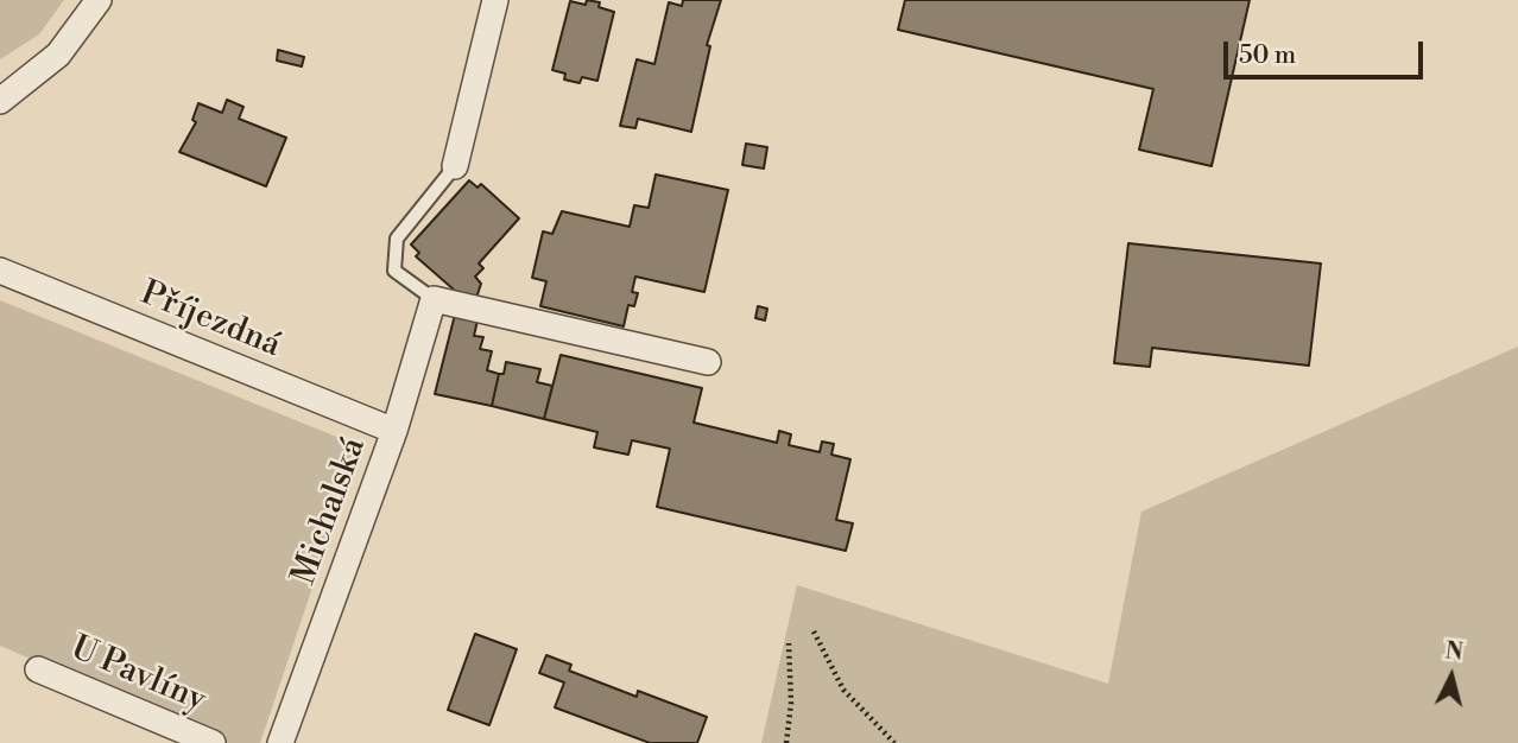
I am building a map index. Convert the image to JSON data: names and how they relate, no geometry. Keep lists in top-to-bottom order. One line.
{"streets":{"street":["Příjezdná","Michalská","U Pavlíny"]},"crossings":[["Příjezdná","Michalská"]],"scale_bar":"50 m","north":"top"}
